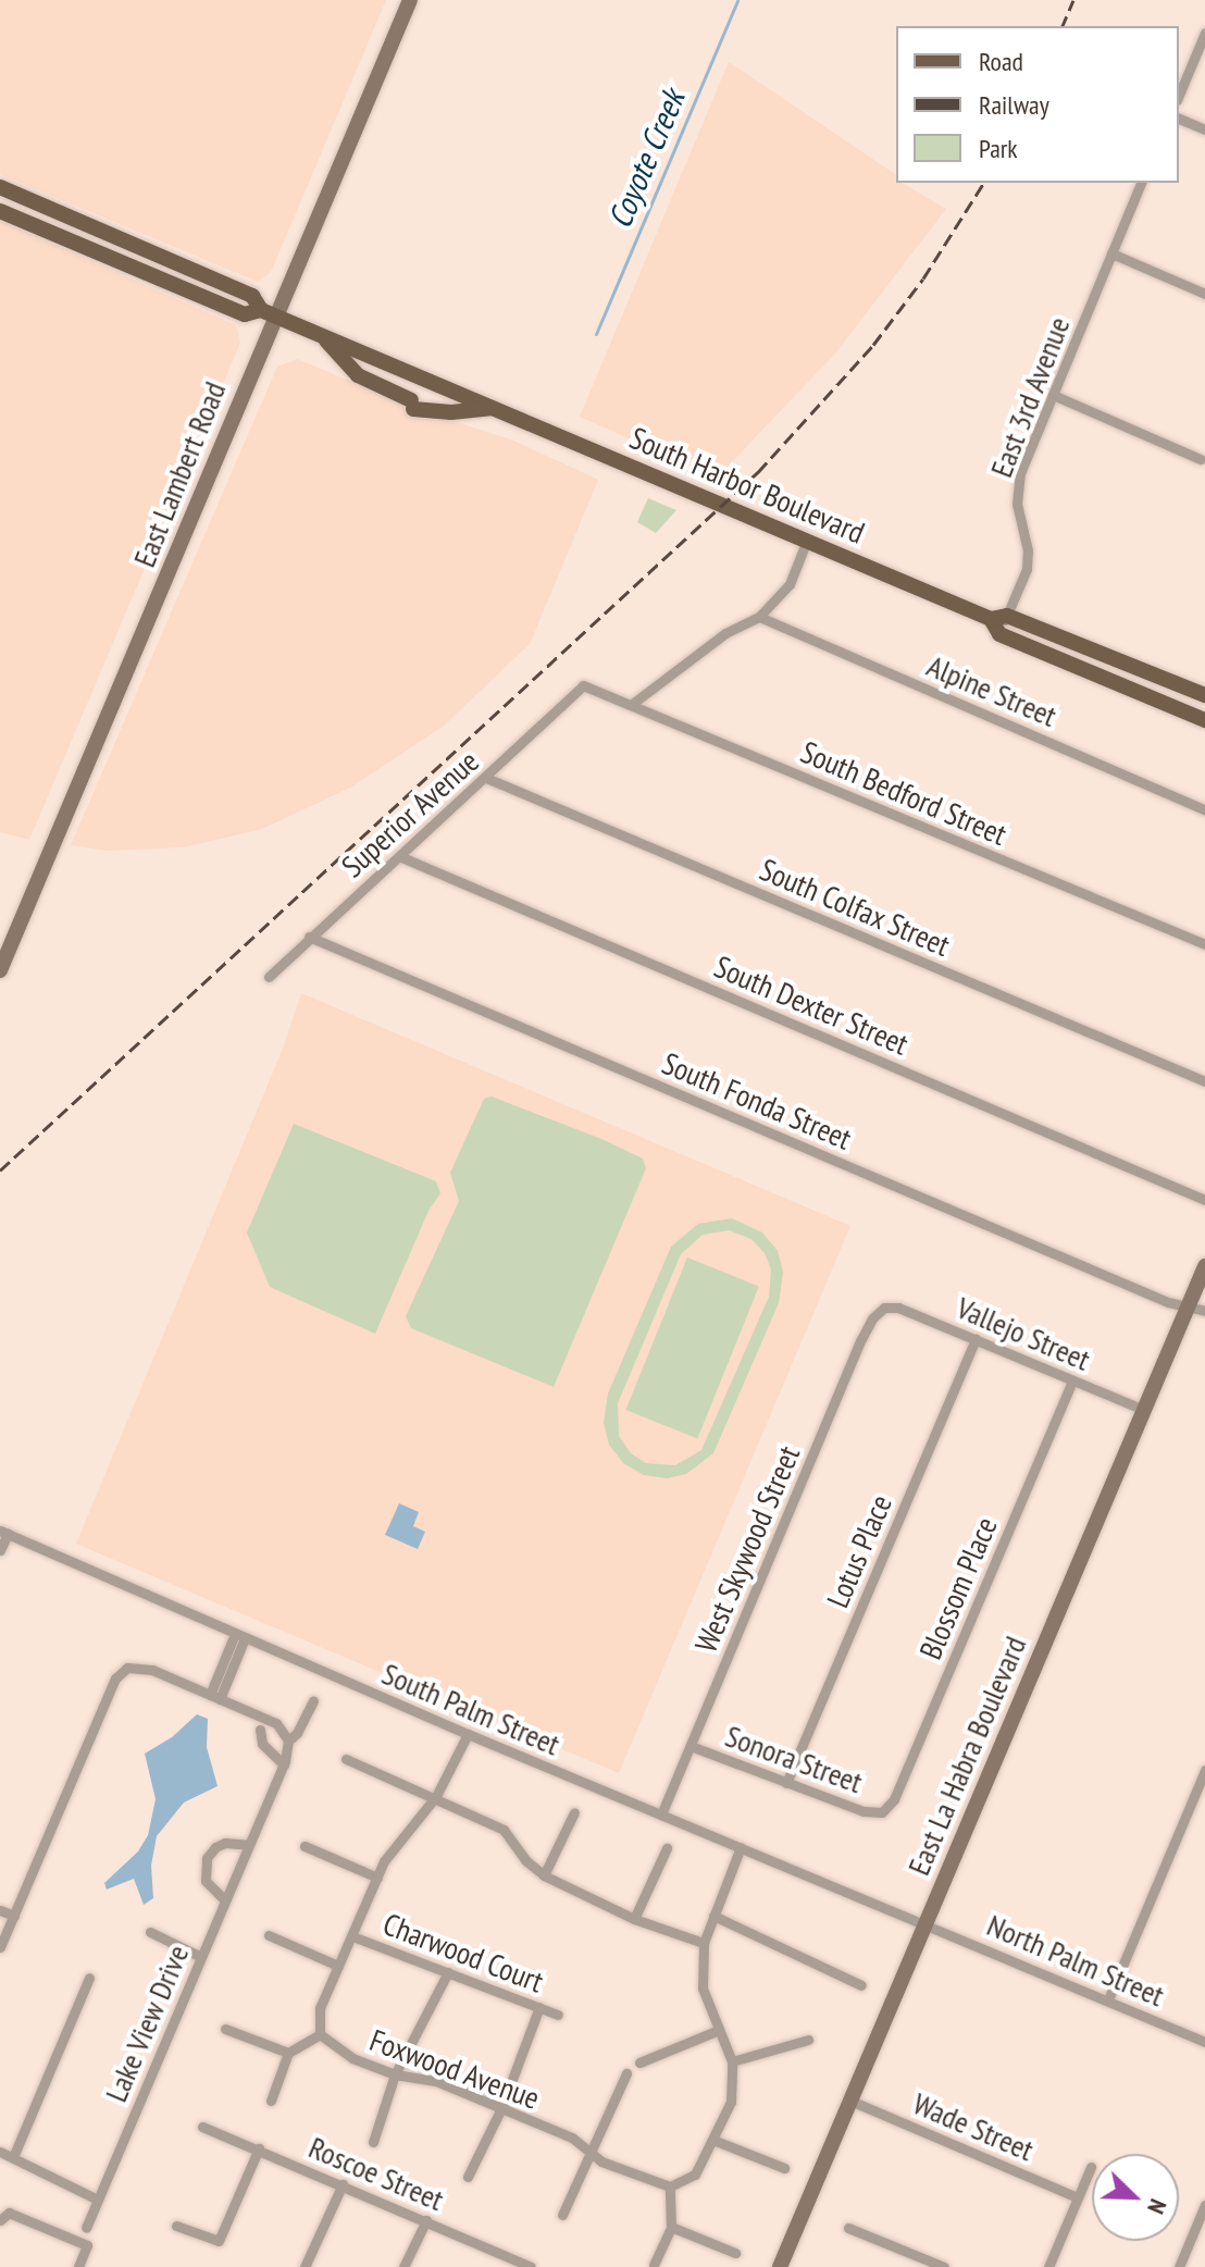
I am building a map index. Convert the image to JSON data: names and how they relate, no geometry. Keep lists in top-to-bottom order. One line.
{"streets":{"main road":["East Lambert Road","South Harbor Boulevard","East La Habra Boulevard"],"street":["East 3rd Avenue","Alpine Street","South Bedford Street","Superior Avenue","South Colfax Street","South Dexter Street","South Fonda Street","Vallejo Street","West Skywood Street","Lotus Place","Blossom Place","South Palm Street","Sonora Street","Charwood Court","North Palm Street","Lake View Drive","Foxwood Avenue","Wade Street","Roscoe Street"]},"crossings":[["East 3rd Avenue","South Harbor Boulevard"],["East Lambert Road","South Harbor Boulevard"],["South Bedford Street","Superior Avenue"],["Superior Avenue","South Colfax Street"],["Superior Avenue","South Dexter Street"],["Superior Avenue","South Fonda Street"],["South Fonda Street","East La Habra Boulevard"],["Vallejo Street","West Skywood Street"],["Vallejo Street","Lotus Place"],["Vallejo Street","Blossom Place"],["Vallejo Street","East La Habra Boulevard"],["West Skywood Street","South Palm Street"],["West Skywood Street","Sonora Street"],["Lotus Place","Sonora Street"],["Blossom Place","Sonora Street"],["South Palm Street","East La Habra Boulevard"],["South Palm Street","North Palm Street"],["East La Habra Boulevard","North Palm Street"],["East La Habra Boulevard","Wade Street"]],"water":["Coyote Creek"],"legend":["Road","Railway","Park"],"north":"bottom right"}
